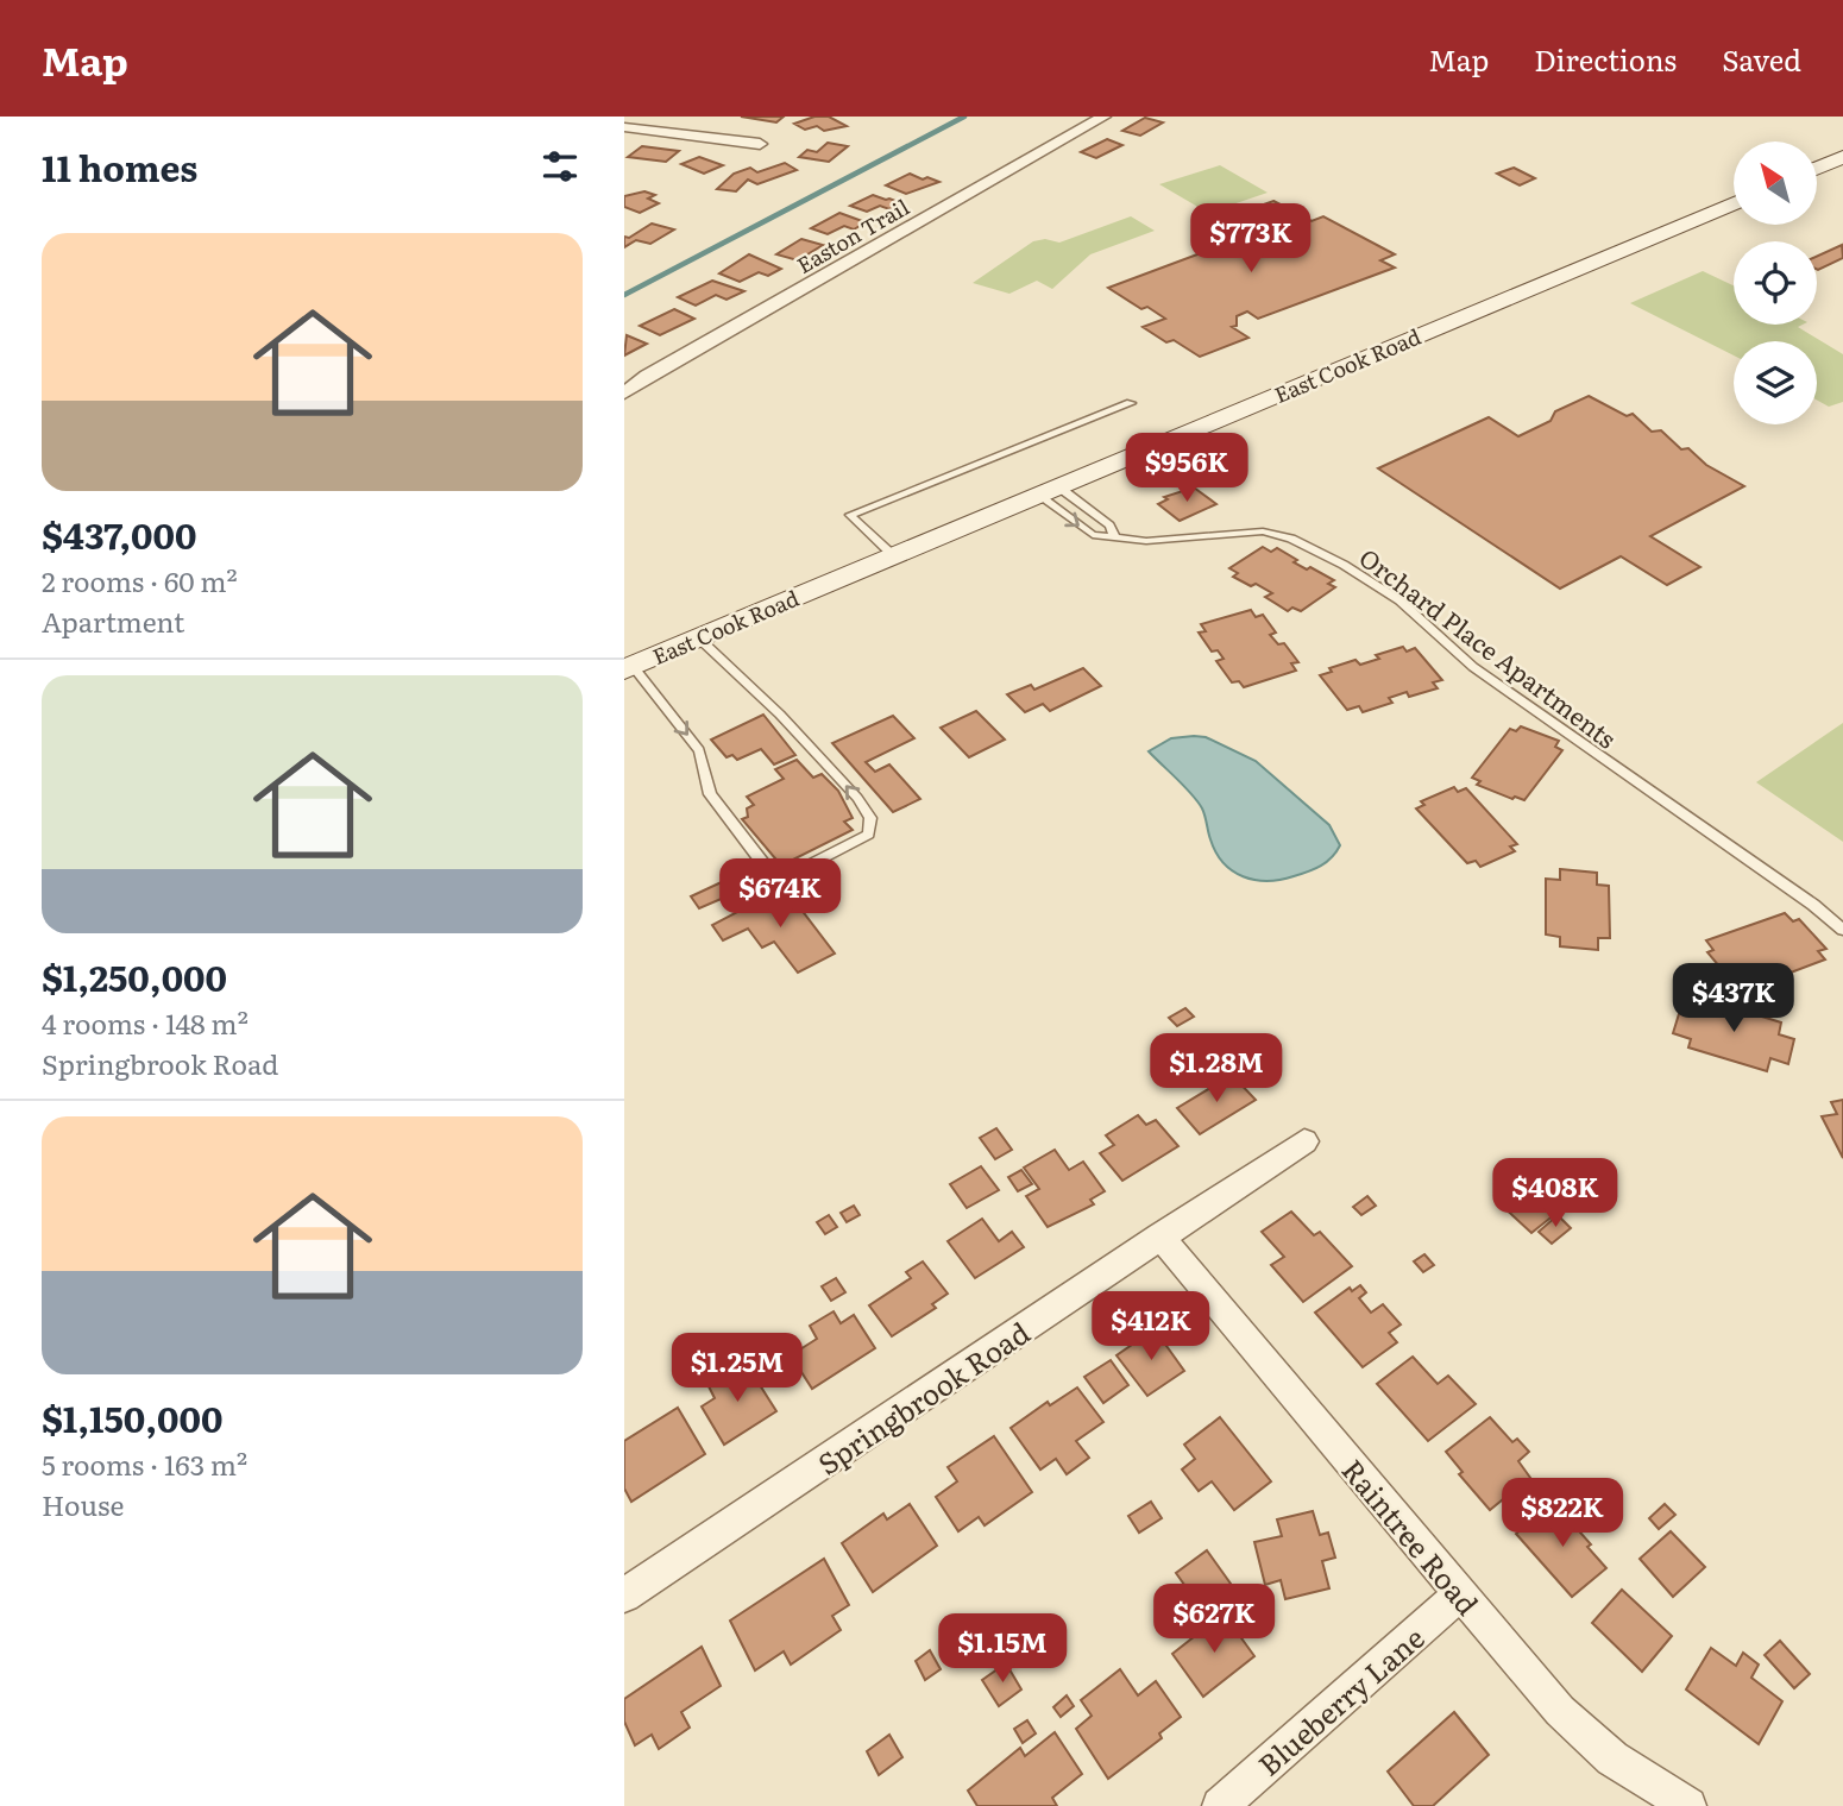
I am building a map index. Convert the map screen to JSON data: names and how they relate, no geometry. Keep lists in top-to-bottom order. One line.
{"streets":{"main road":["East Cook Road"],"street":["Easton Trail","Springbrook Road","Raintree Road","Blueberry Lane"],"lane":["Orchard Place Apartments"]},"crossings":[["East Cook Road","Orchard Place Apartments"],["Springbrook Road","Raintree Road"],["Raintree Road","Blueberry Lane"]],"north":"top left","page":{"header":"Map","nav":["Map","Directions","Saved"],"heading":"11 homes","price":["$773K","$956K","$674K","$437K","$1.28M","$408K","$412K","$1.25M","$822K","$627K","$1.15M"],"list":[{"name":"$437,000","note":"2 rooms · 60 m² · Apartment"},{"name":"$1,250,000","note":"4 rooms · 148 m² · Springbrook Road"},{"name":"$1,150,000","note":"5 rooms · 163 m² · House"}]}}
